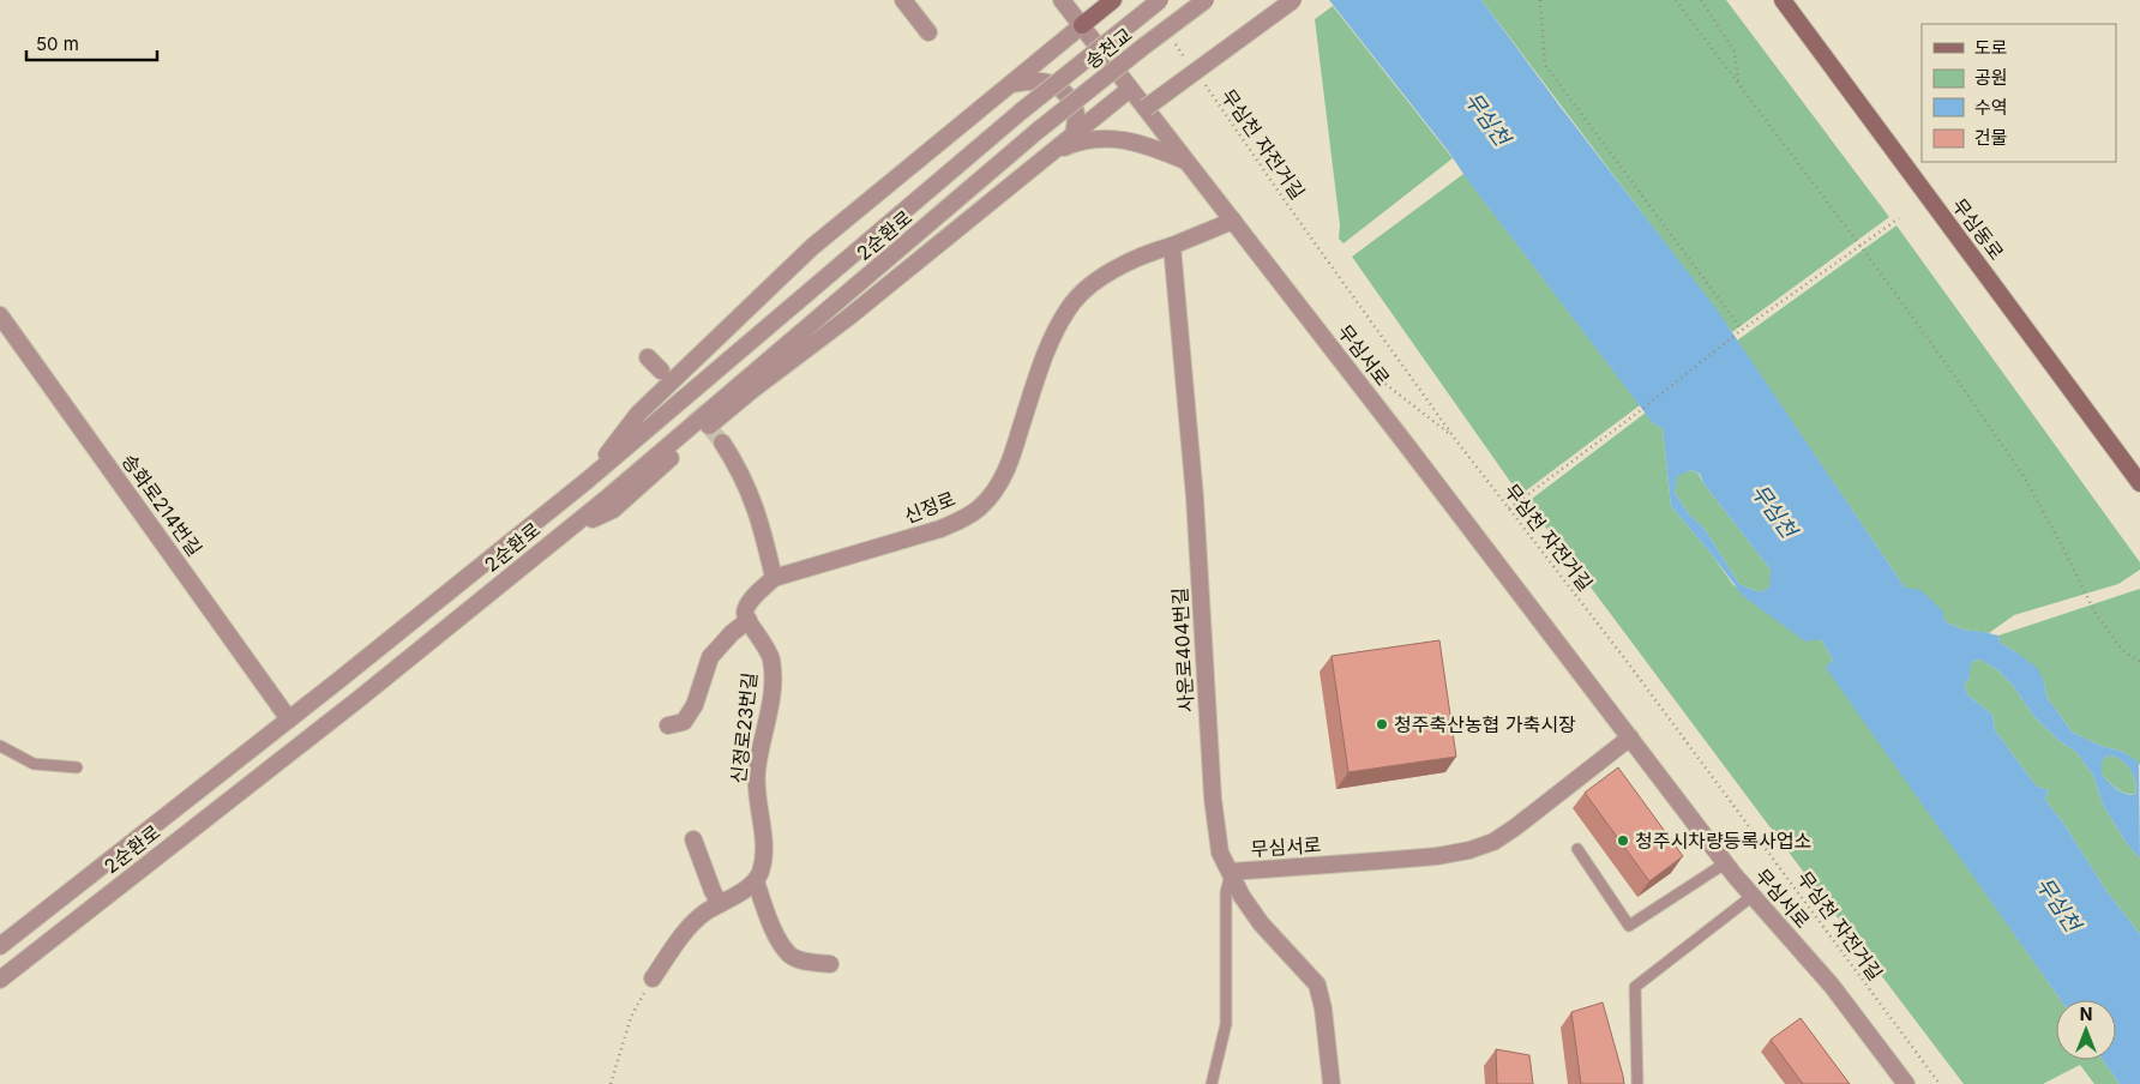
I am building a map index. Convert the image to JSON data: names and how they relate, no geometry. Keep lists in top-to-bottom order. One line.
{"streets":{"main road":["무심동로"],"street":["송천교","2순환로","무심서로","송화로214번길","신정로","사운로404번길","신정로23번길"],"path":["무심천 자전거길"]},"crossings":[["송천교","2순환로"],["2순환로","송화로214번길"],["무심서로","사운로404번길"],["신정로","사운로404번길"]],"water":["무심천"],"places":["청주축산농협 가축시장","청주시차량등록사업소"],"legend":["도로","공원","수역","건물"],"scale_bar":"50 m","north":"top"}
